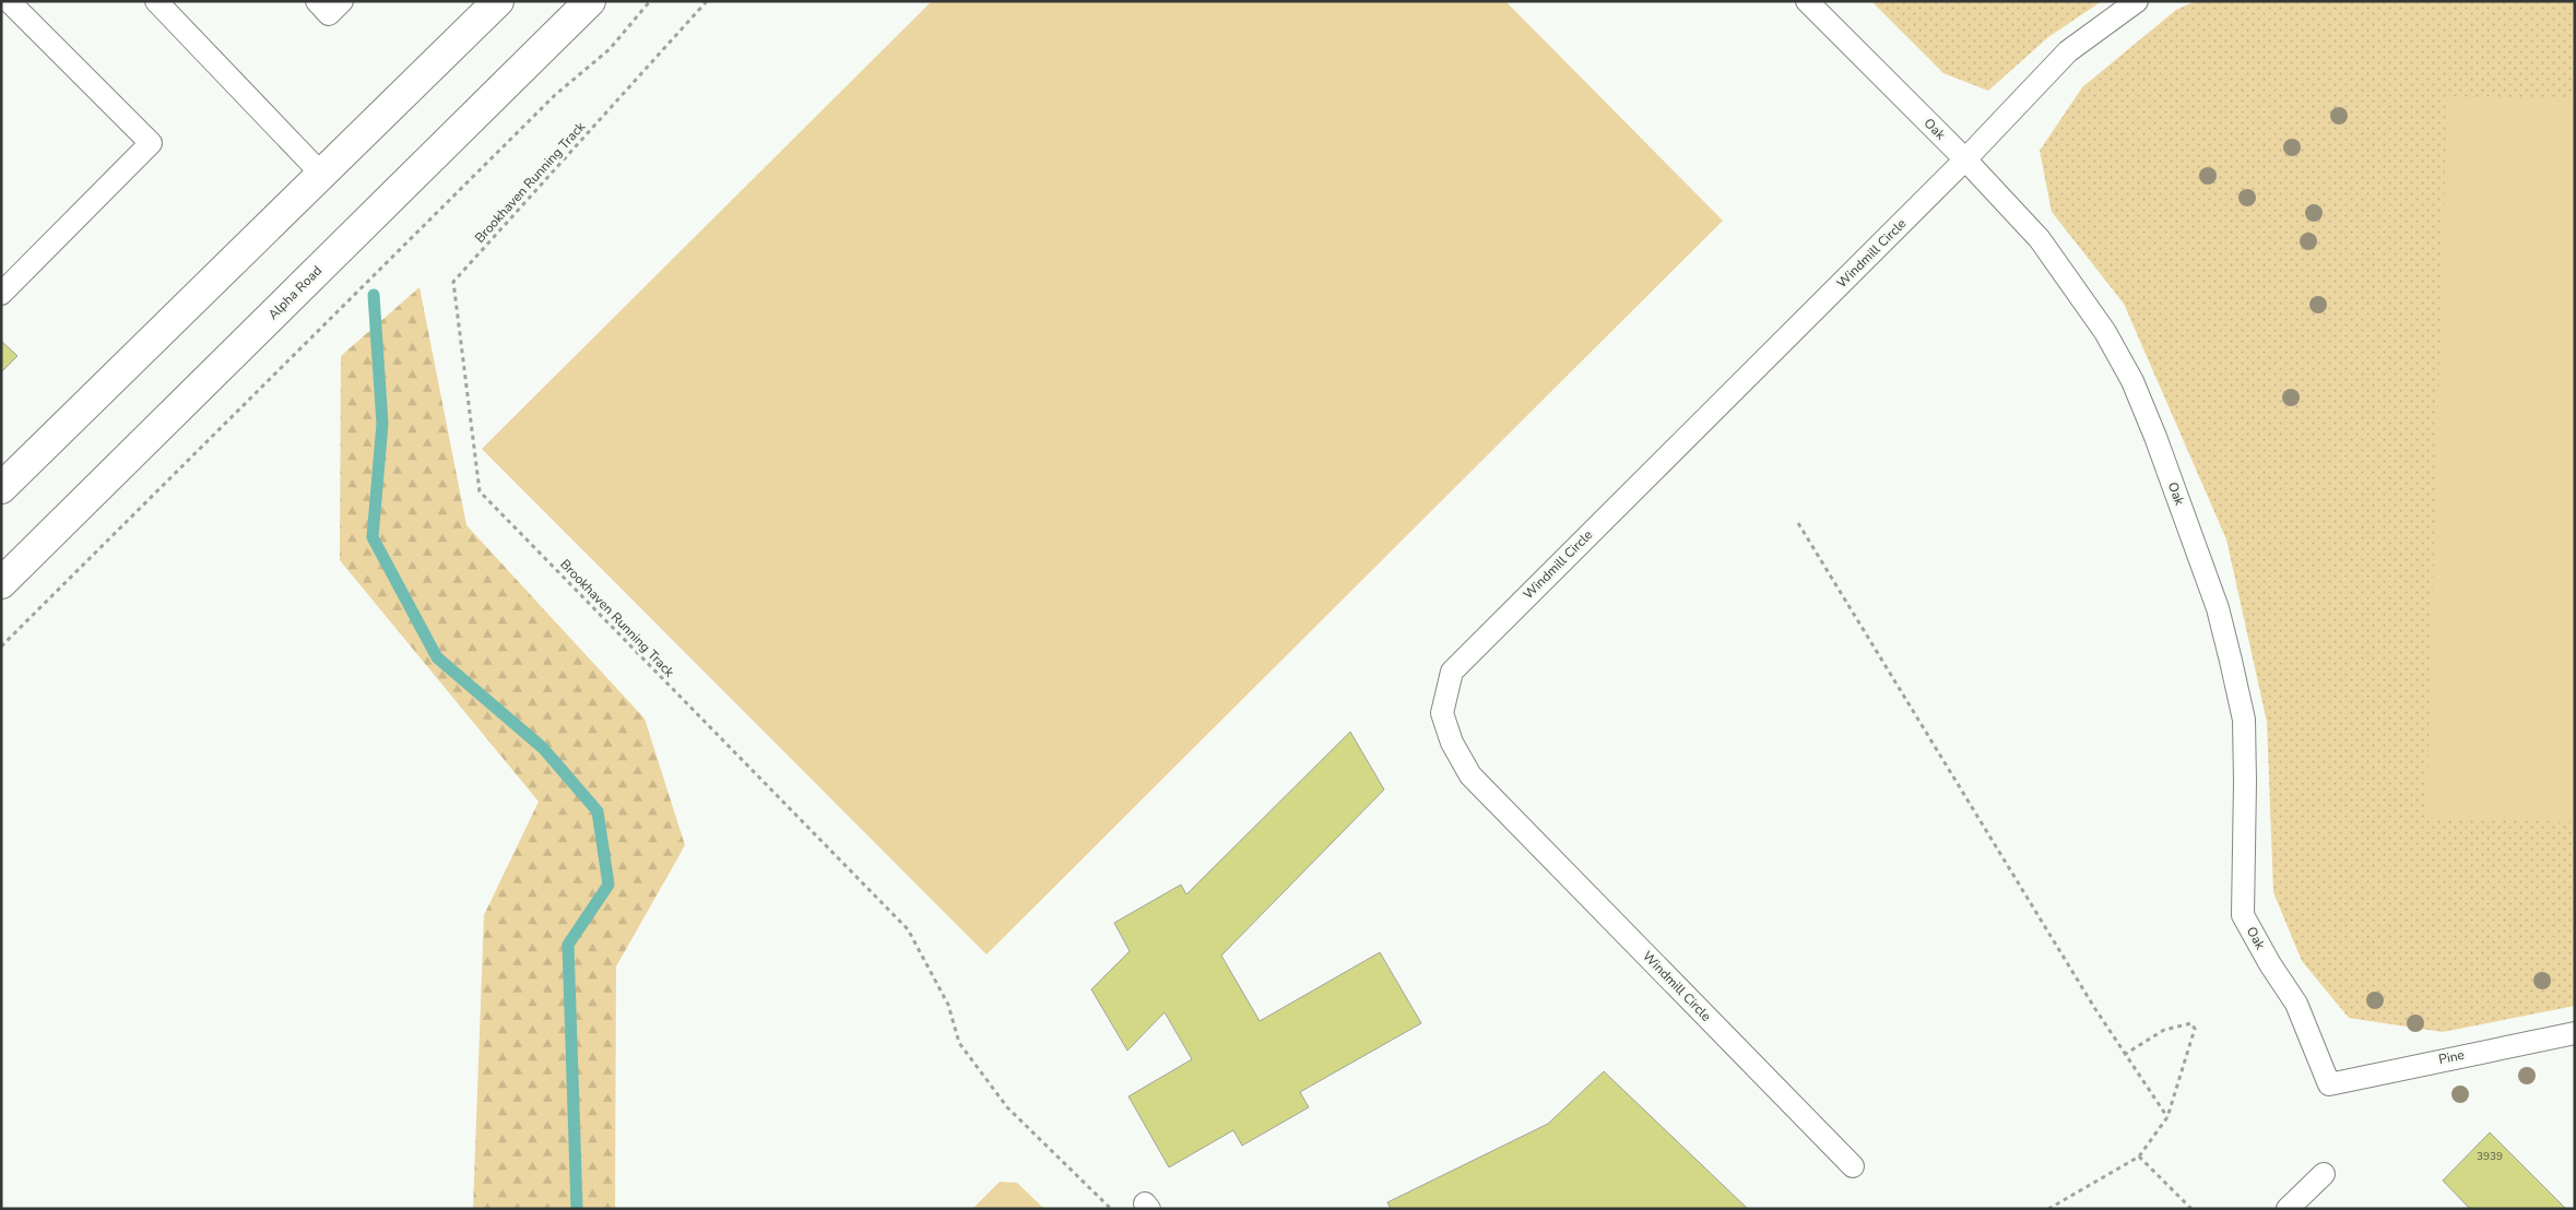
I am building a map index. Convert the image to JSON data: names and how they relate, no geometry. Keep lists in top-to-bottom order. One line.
{"streets":{"street":["Alpha Road"],"lane":["Oak","Windmill Circle","Pine"],"path":["Brookhaven Running Track"]},"crossings":[["Oak","Windmill Circle"],["Oak","Pine"]],"house_numbers":["3939"]}
